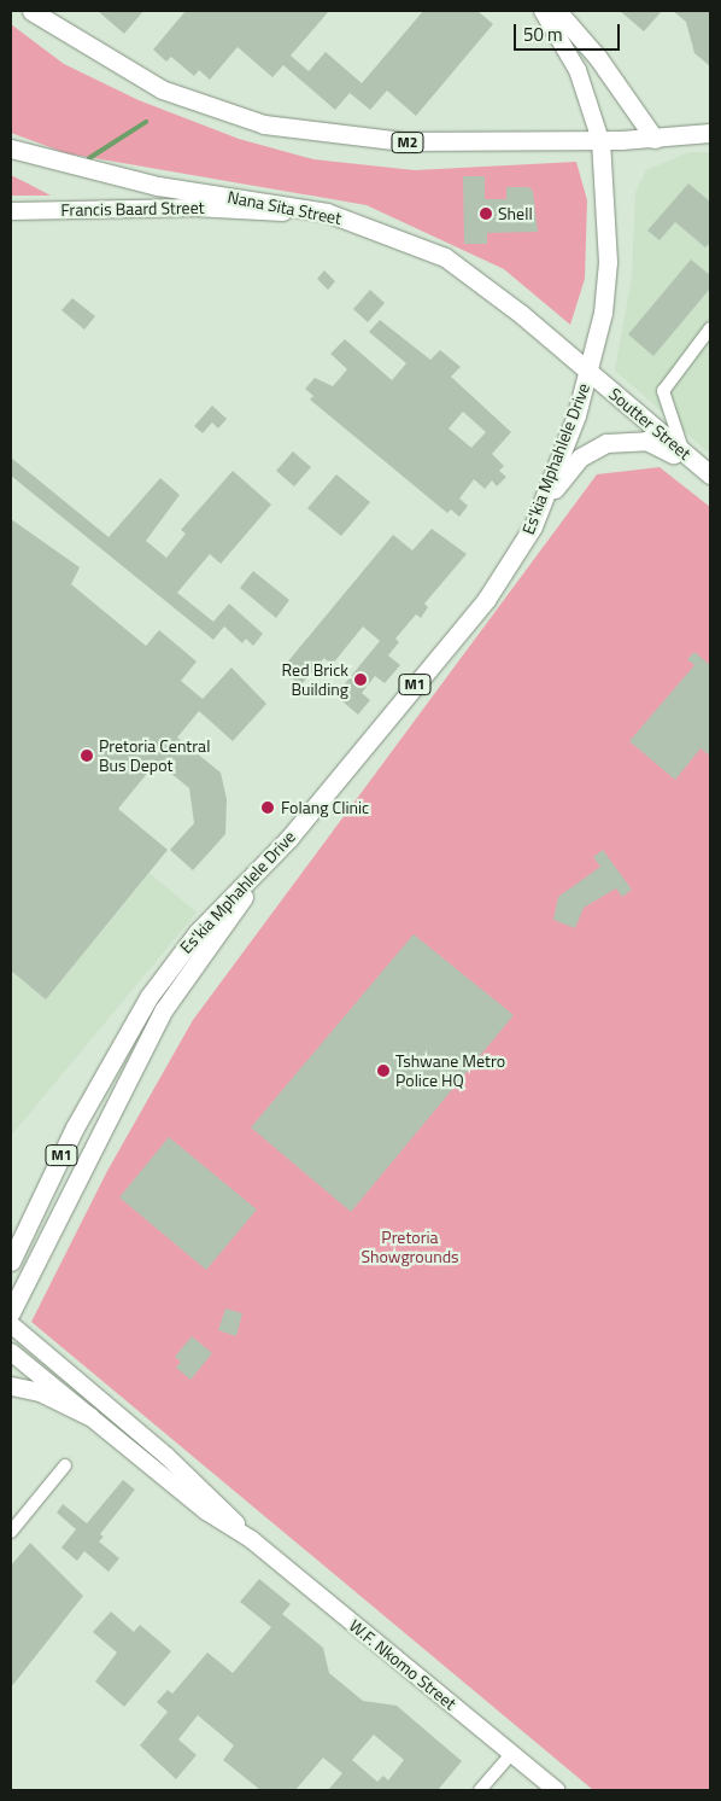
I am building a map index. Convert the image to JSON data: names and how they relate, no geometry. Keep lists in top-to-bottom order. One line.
{"streets":{"main road":["M2","Nana Sita Street","Francis Baard Street","Soutter Street","Es'kia Mphahlele Drive","M1","W.F. Nkomo Street"]},"crossings":[["M2","Es'kia Mphahlele Drive"],["Nana Sita Street","Francis Baard Street"],["Nana Sita Street","Soutter Street"],["Nana Sita Street","Es'kia Mphahlele Drive"],["Soutter Street","Es'kia Mphahlele Drive"],["Es'kia Mphahlele Drive","M1"]],"parks":["Pretoria Showgrounds"],"places":["Shell","Red Brick Building","Pretoria Central Bus Depot","Folang Clinic","Tshwane Metro Police HQ"],"scale_bar":"50 m"}
